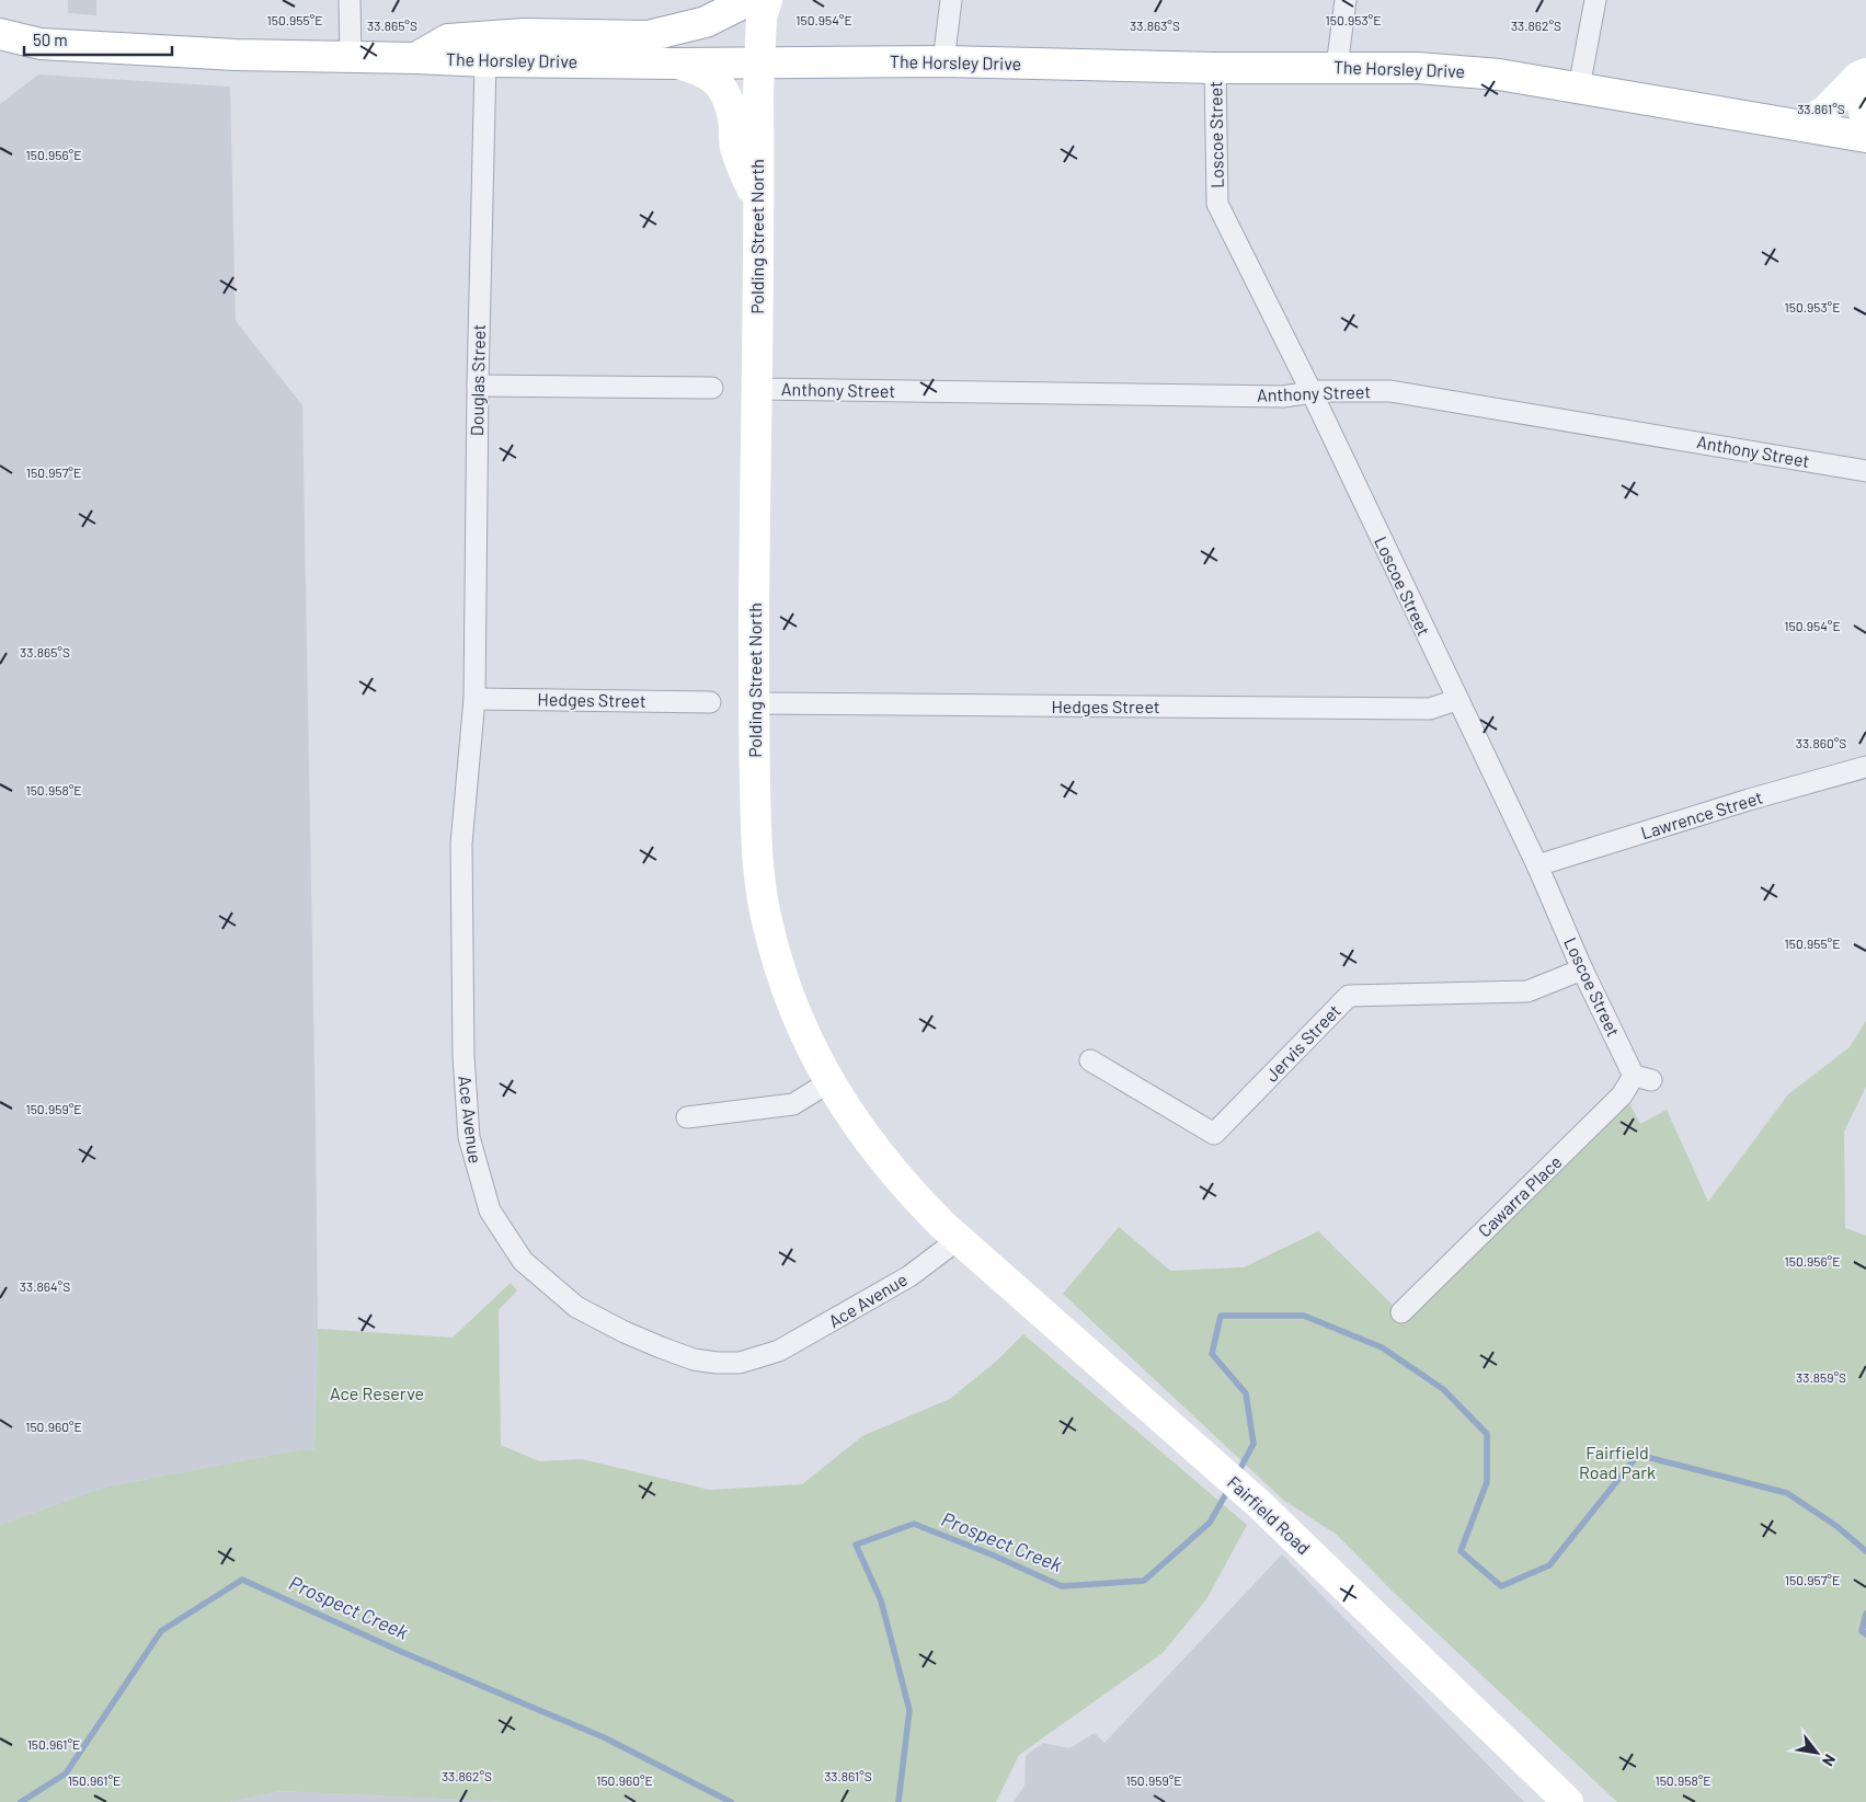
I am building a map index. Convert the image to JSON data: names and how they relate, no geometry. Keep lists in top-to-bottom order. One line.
{"streets":{"main road":["The Horsley Drive","Polding Street North","Fairfield Road"],"street":["Loscoe Street","Douglas Street","Anthony Street","Hedges Street","Lawrence Street","Jervis Street","Ace Avenue","Cawarra Place"]},"crossings":[["The Horsley Drive","Loscoe Street"],["The Horsley Drive","Polding Street North"],["The Horsley Drive","Douglas Street"],["Loscoe Street","Anthony Street"],["Loscoe Street","Hedges Street"],["Loscoe Street","Lawrence Street"],["Loscoe Street","Jervis Street"],["Loscoe Street","Cawarra Place"],["Polding Street North","Anthony Street"],["Polding Street North","Hedges Street"],["Polding Street North","Ace Avenue"],["Polding Street North","Fairfield Road"],["Douglas Street","Hedges Street"],["Douglas Street","Ace Avenue"],["Hedges Street","Ace Avenue"],["Ace Avenue","Fairfield Road"]],"water":["Prospect Creek"],"parks":["Ace Reserve","Fairfield Road Park"],"scale_bar":"50 m","north":"bottom right","coordinates":["150.955°E","150.954°E","150.953°E","33.865°S","33.863°S","33.862°S","33.861°S","150.956°E","150.957°E","33.860°S","150.958°E","150.959°E","33.864°S","33.859°S","150.960°E","150.961°E"]}
